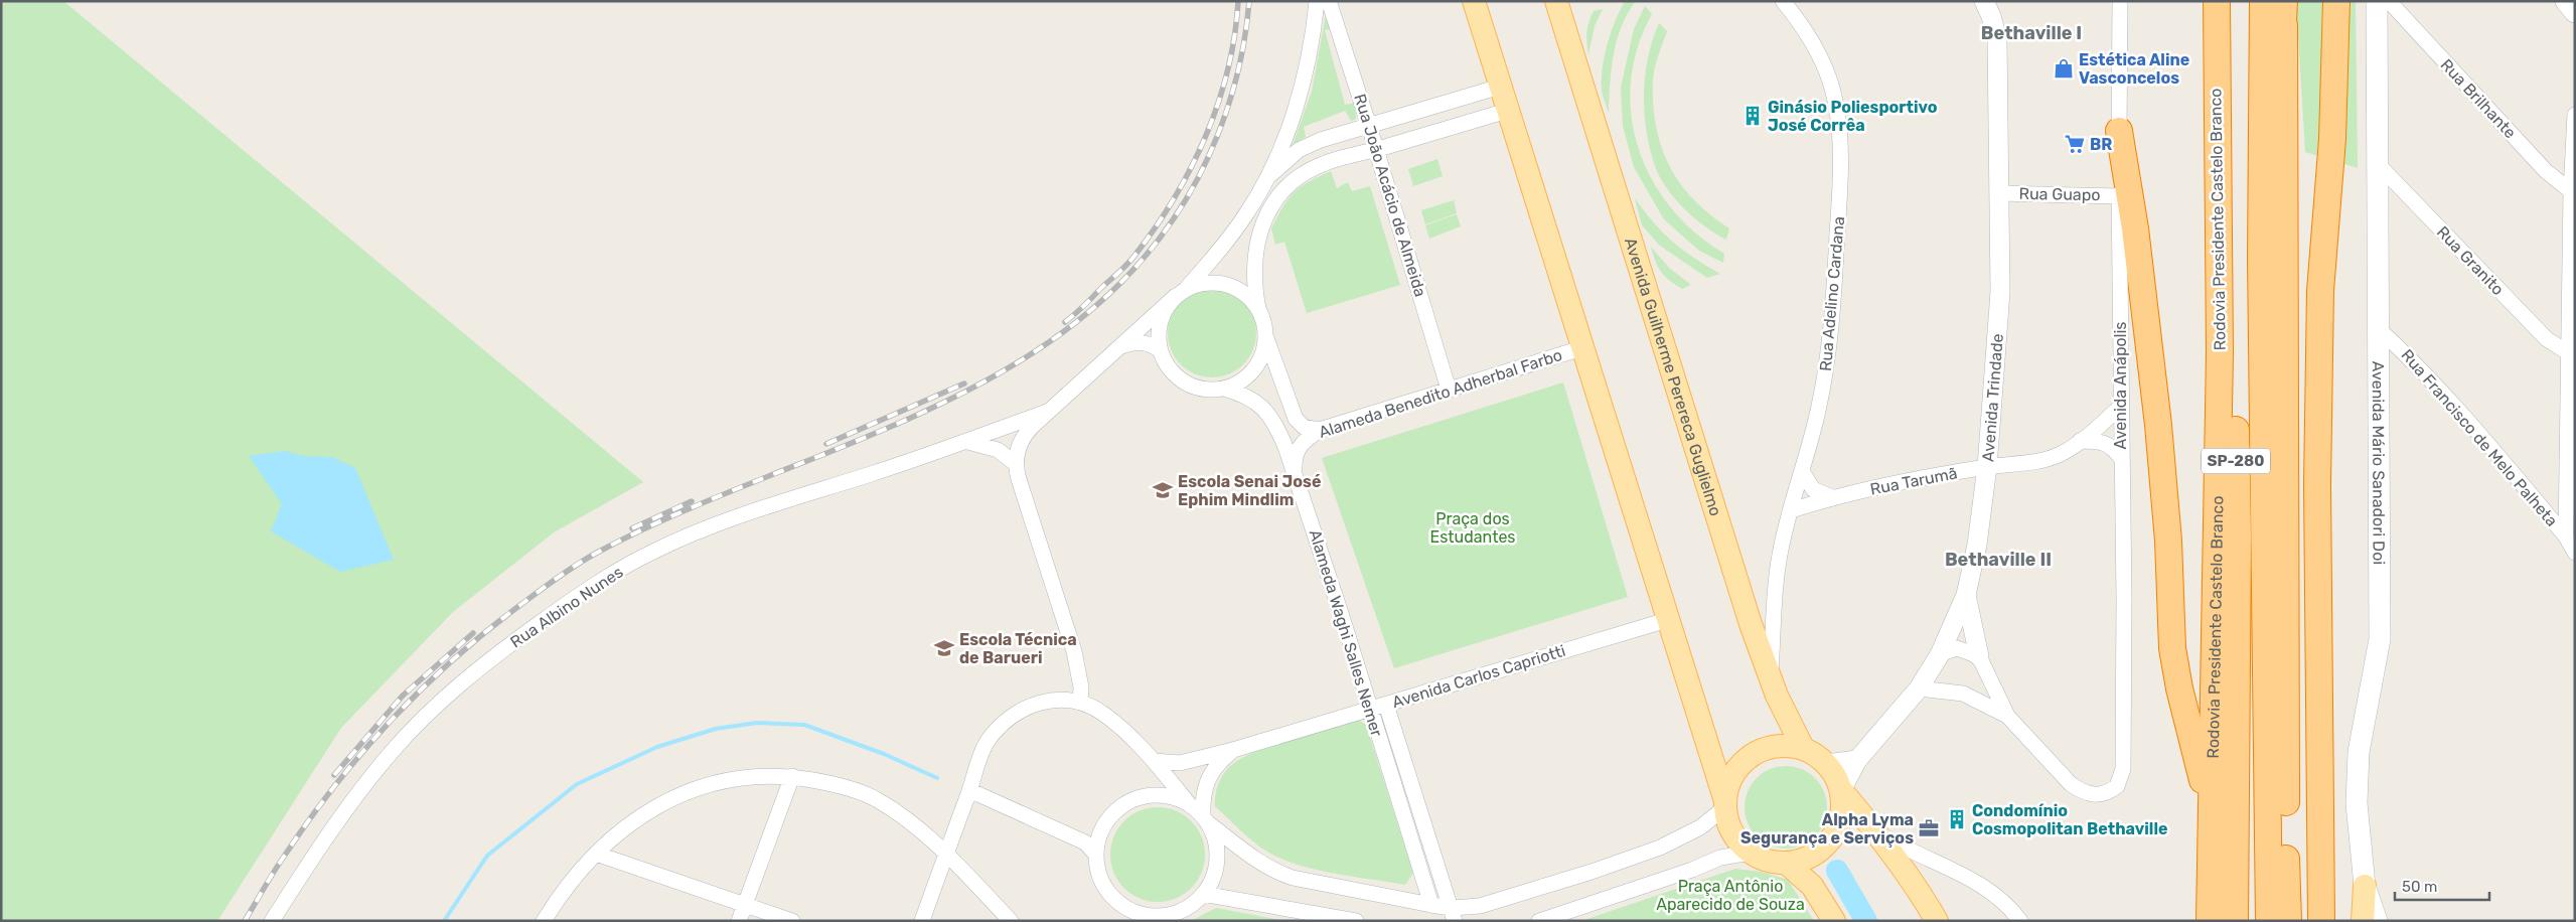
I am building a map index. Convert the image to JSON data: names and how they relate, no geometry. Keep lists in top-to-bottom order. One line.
{"streets":{"highway":["Rodovia Presidente Castelo Branco","SP-280"],"main road":["Avenida Guilherme Perereca Guglielmo","Avenida Mário Sanadori Doi"],"street":["Rua Brilhante","Rua Guapo","Rua João Acácio de Almeida","Rua Granito","Rua Adelino Cardana","Avenida Anápolis","Alameda Benedito Adherbal Farbo","Avenida Trindade","Rua Francisco de Melo Palheta","Rua Tarumã","Rua Albino Nunes","Alameda Waghi Salles Nemer","Avenida Carlos Capriotti"]},"crossings":[["Rua Guapo","Avenida Anápolis"],["Rua Guapo","Avenida Trindade"],["Rua João Acácio de Almeida","Alameda Benedito Adherbal Farbo"],["Rua Granito","Avenida Mário Sanadori Doi"],["Rua Adelino Cardana","Avenida Guilherme Perereca Guglielmo"],["Rua Adelino Cardana","Rua Tarumã"],["Avenida Guilherme Perereca Guglielmo","Avenida Trindade"],["Avenida Anápolis","Rua Tarumã"],["Alameda Benedito Adherbal Farbo","Alameda Waghi Salles Nemer"],["Avenida Trindade","Rua Tarumã"],["Rua Francisco de Melo Palheta","Avenida Mário Sanadori Doi"],["Alameda Waghi Salles Nemer","Avenida Carlos Capriotti"]],"districts":["Bethaville I","Bethaville II"],"parks":["Praça dos Estudantes","Praça Antônio Aparecido de Souza"],"places":{"shop":["Estética Aline Vasconcelos"],"building":["Ginásio Poliesportivo José Corrêa","Condomínio Cosmopolitan Bethaville"],"supermarket":["BR"],"school or university":["Escola Senai José Ephim Mindlim","Escola Técnica de Barueri"],"office":["Alpha Lyma Segurança e Serviços"]},"scale_bar":"50 m"}
